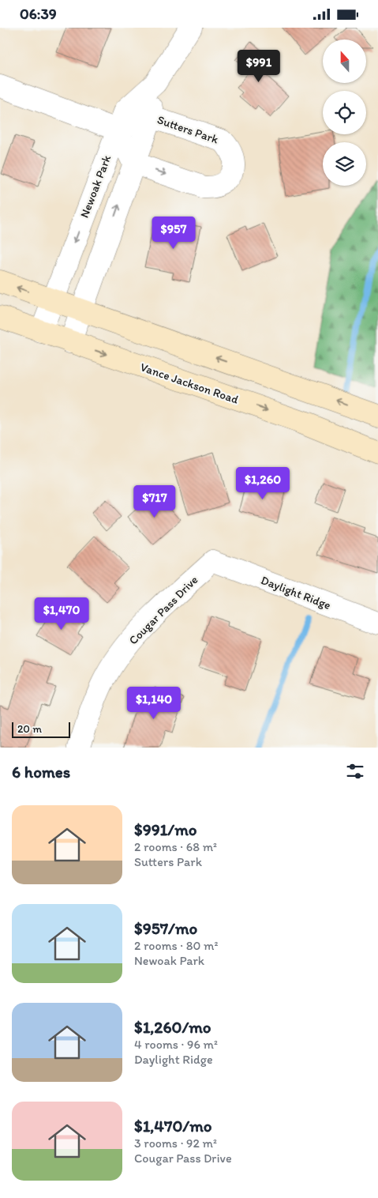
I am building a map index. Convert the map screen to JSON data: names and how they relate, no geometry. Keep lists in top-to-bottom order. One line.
{"streets":{"main road":["Vance Jackson Road"],"street":["Sutters Park","Newoak Park","Daylight Ridge","Cougar Pass Drive"]},"crossings":[["Sutters Park","Newoak Park"],["Newoak Park","Vance Jackson Road"],["Daylight Ridge","Cougar Pass Drive"]],"scale_bar":"20 m","north":"top","page":{"status":"06:39","price":["$991","$957","$1,260","$717","$1,470","$1,140"],"scale":"20 m","heading":"6 homes","list":[{"name":"$991/mo","note":"2 rooms · 68 m² · Sutters Park"},{"name":"$957/mo","note":"2 rooms · 80 m² · Newoak Park"},{"name":"$1,260/mo","note":"4 rooms · 96 m² · Daylight Ridge"},{"name":"$1,470/mo","note":"3 rooms · 92 m² · Cougar Pass Drive"}]}}
